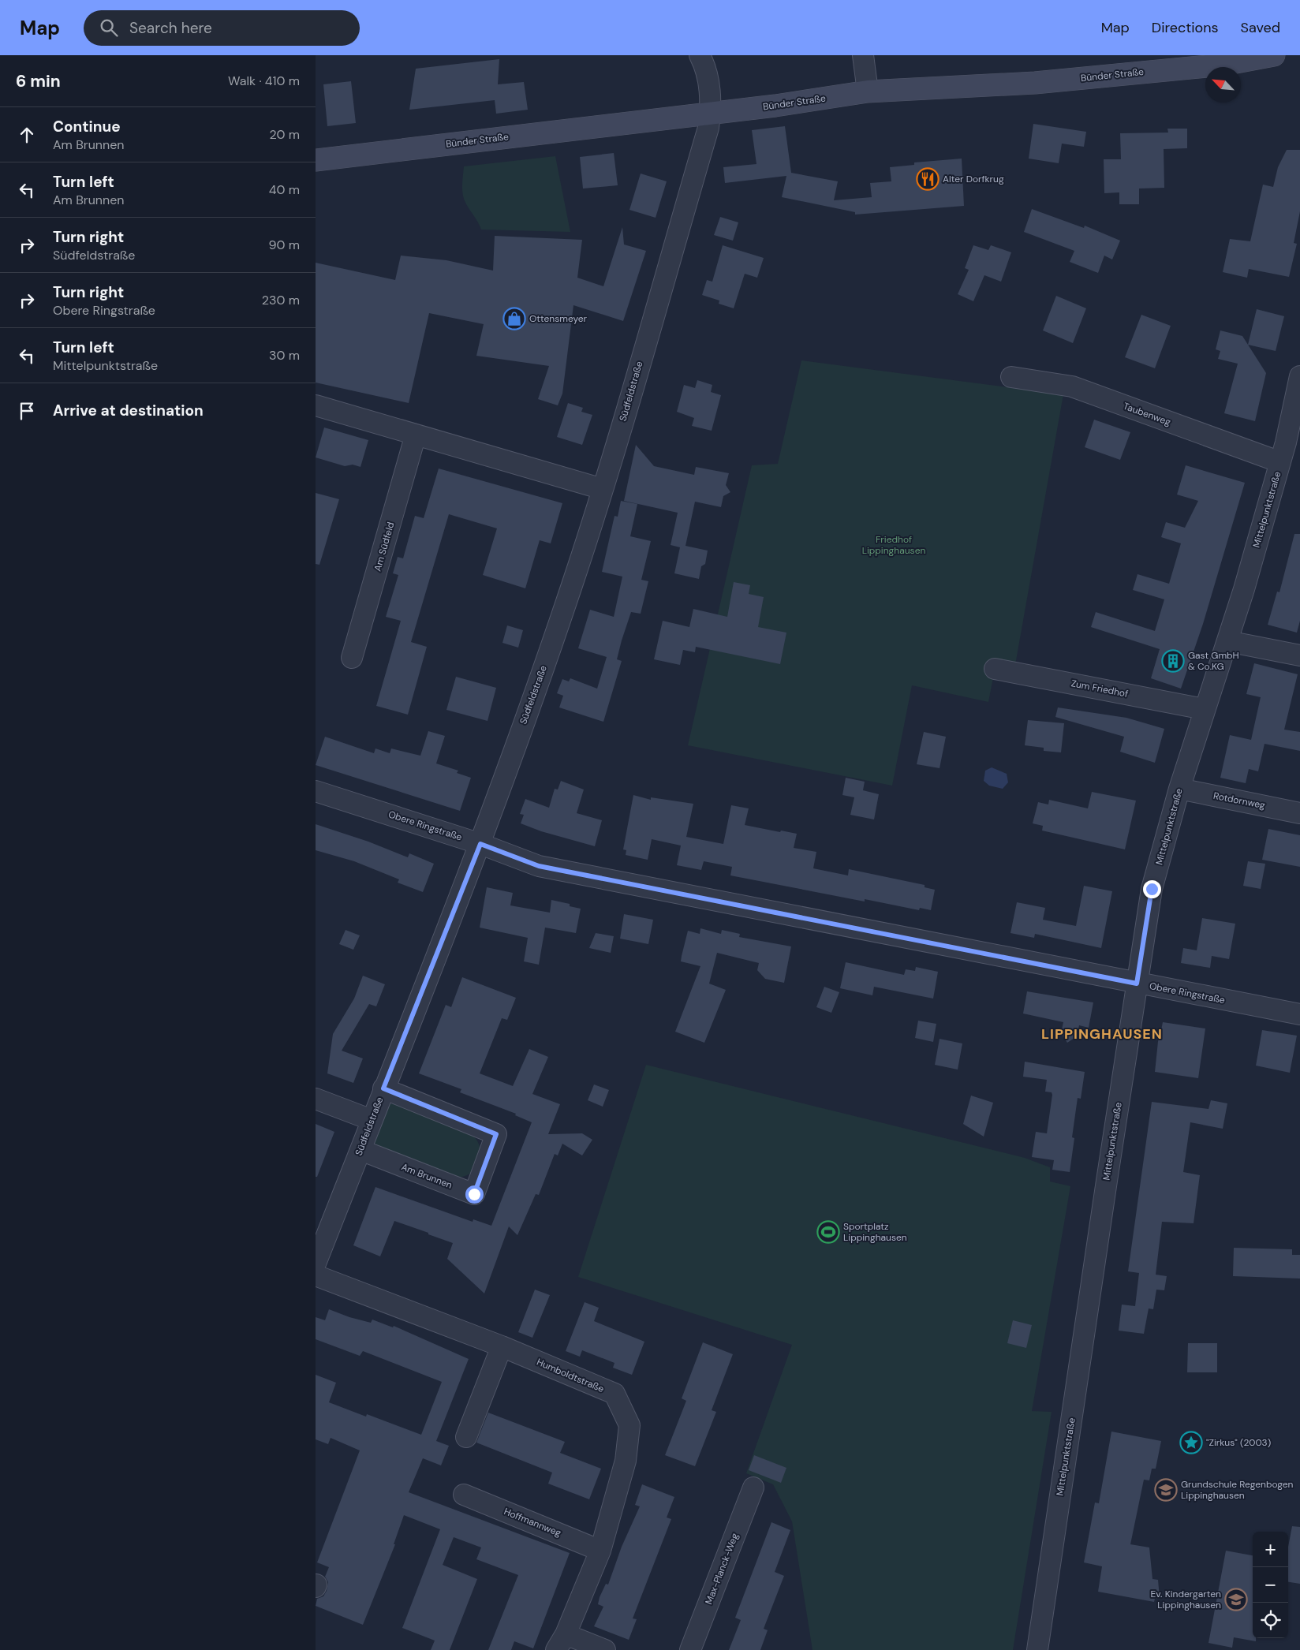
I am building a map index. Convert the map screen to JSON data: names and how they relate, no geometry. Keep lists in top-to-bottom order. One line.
{"streets":{"main road":["Bünder Straße"],"street":["Südfeldstraße","Taubenweg","Mittelpunktstraße","Am Südfeld","Zum Friedhof","Rotdornweg","Obere Ringstraße","Am Brunnen","Humboldtstraße","Hoffmannweg","Max-Planck-Weg"]},"crossings":[["Bünder Straße","Südfeldstraße"],["Südfeldstraße","Obere Ringstraße"],["Südfeldstraße","Am Brunnen"],["Taubenweg","Mittelpunktstraße"],["Mittelpunktstraße","Zum Friedhof"],["Mittelpunktstraße","Rotdornweg"],["Mittelpunktstraße","Obere Ringstraße"],["Humboldtstraße","Hoffmannweg"]],"districts":["LIPPINGHAUSEN"],"parks":["Friedhof Lippinghausen"],"places":{"restaurant":["Alter Dorfkrug"],"shop":["Ottensmeyer"],"building":["Gast GmbH & Co.KG"],"sports":["Sportplatz Lippinghausen"],"place":["\"Zirkus\" (2003)"],"school or university":["Grundschule Regenbogen Lippinghausen","Ev. Kindergarten Lippinghausen"]},"north":"top left","page":{"header":"Map","search":"Search here","nav":["Map","Directions","Saved"],"heading":["6 min","Walk · 410 m"],"list":[["Continue","Am Brunnen","20 m"],["Turn left","Am Brunnen","40 m"],["Turn right","Südfeldstraße","90 m"],["Turn right","Obere Ringstraße","230 m"],["Turn left","Mittelpunktstraße","30 m"],"Arrive at destination"],"map_buttons":["+","−"]}}
